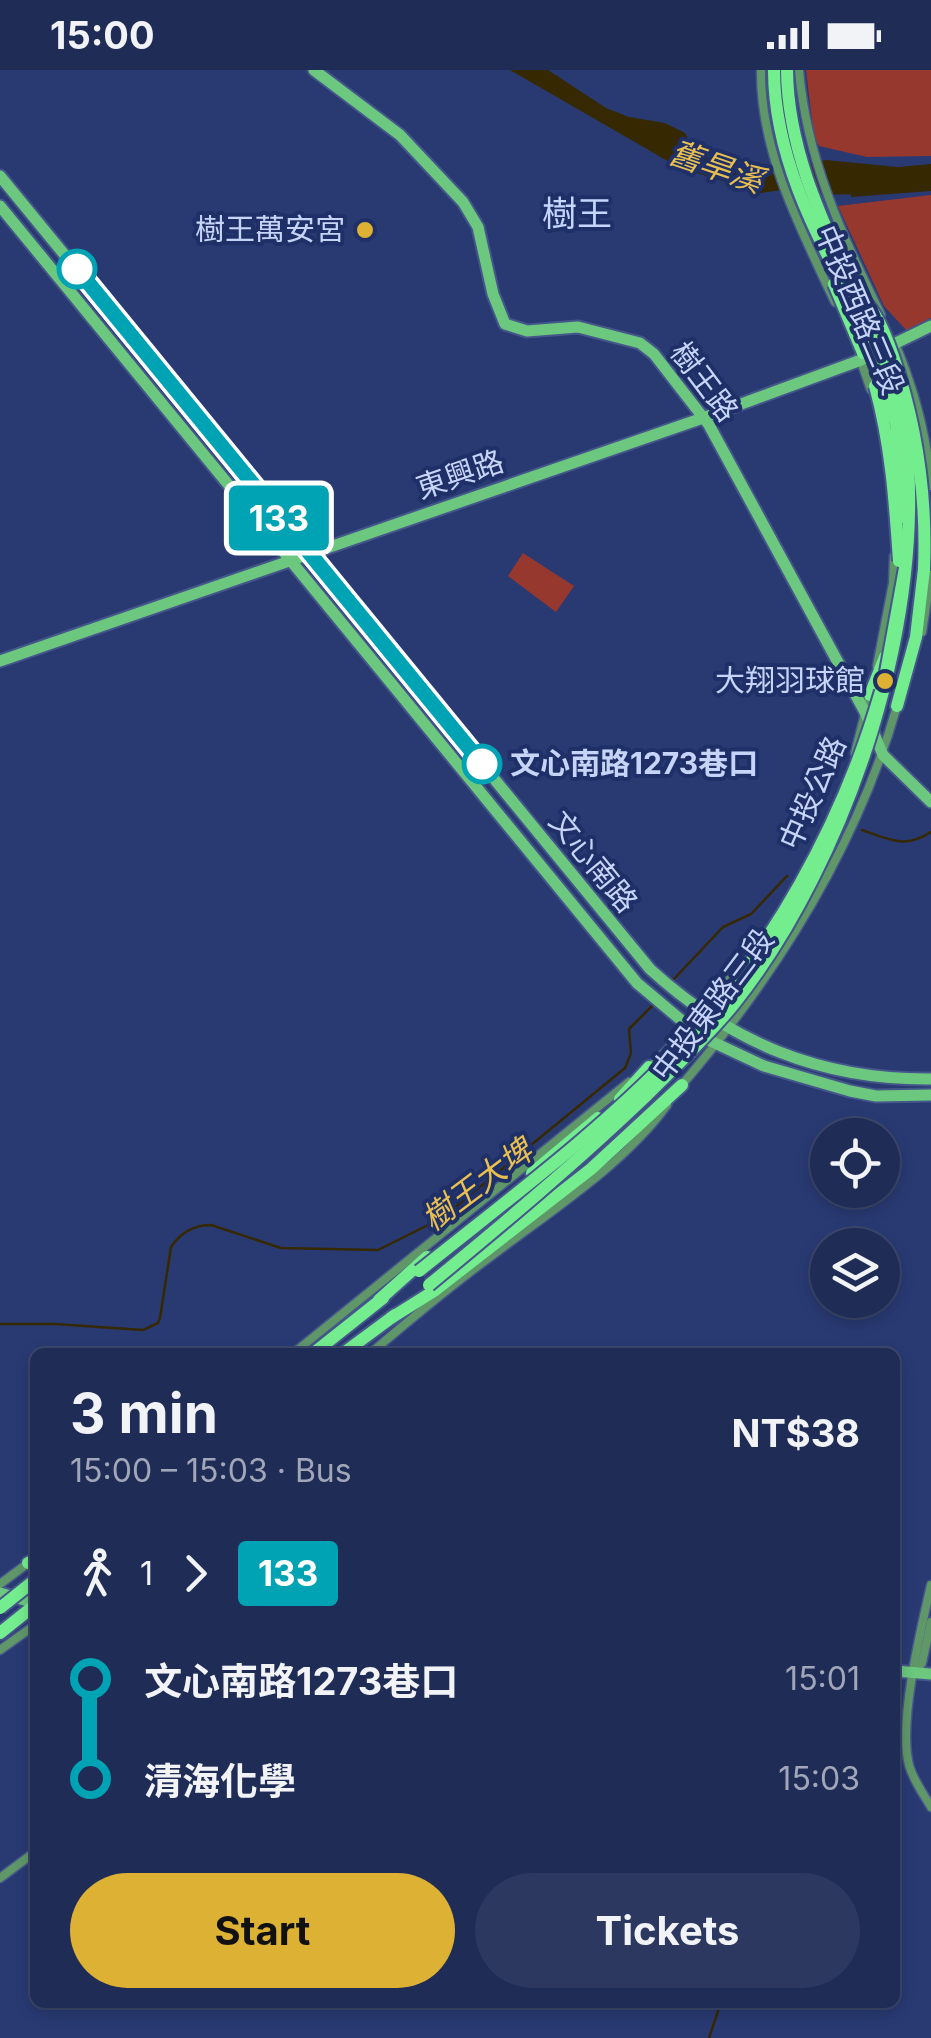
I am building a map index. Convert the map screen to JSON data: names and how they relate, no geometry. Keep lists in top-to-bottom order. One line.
{"streets":{"main road":["中投公路"],"street":["中投西路三段","樹王路","東興路","文心南路","中投東路三段"]},"crossings":[["中投西路三段","樹王路"],["中投西路三段","東興路"],["中投西路三段","文心南路"],["樹王路","東興路"],["樹王路","中投東路三段"],["東興路","文心南路"],["文心南路","中投東路三段"]],"districts":["樹王"],"water":["舊旱溪","樹王大埤"],"places":["樹王萬安宮","大翔羽球館","文心南路1273巷口"],"lines":["bus line 133"],"page":{"status":"15:00","on_map":"133","heading":["3 min","15:00 – 15:03 · Bus","NT$38"],"legs":["1","133"],"list":[{"name":"文心南路1273巷口","value":"15:01"},{"name":"清海化學","value":"15:03"}],"buttons":["Start","Tickets"]}}
